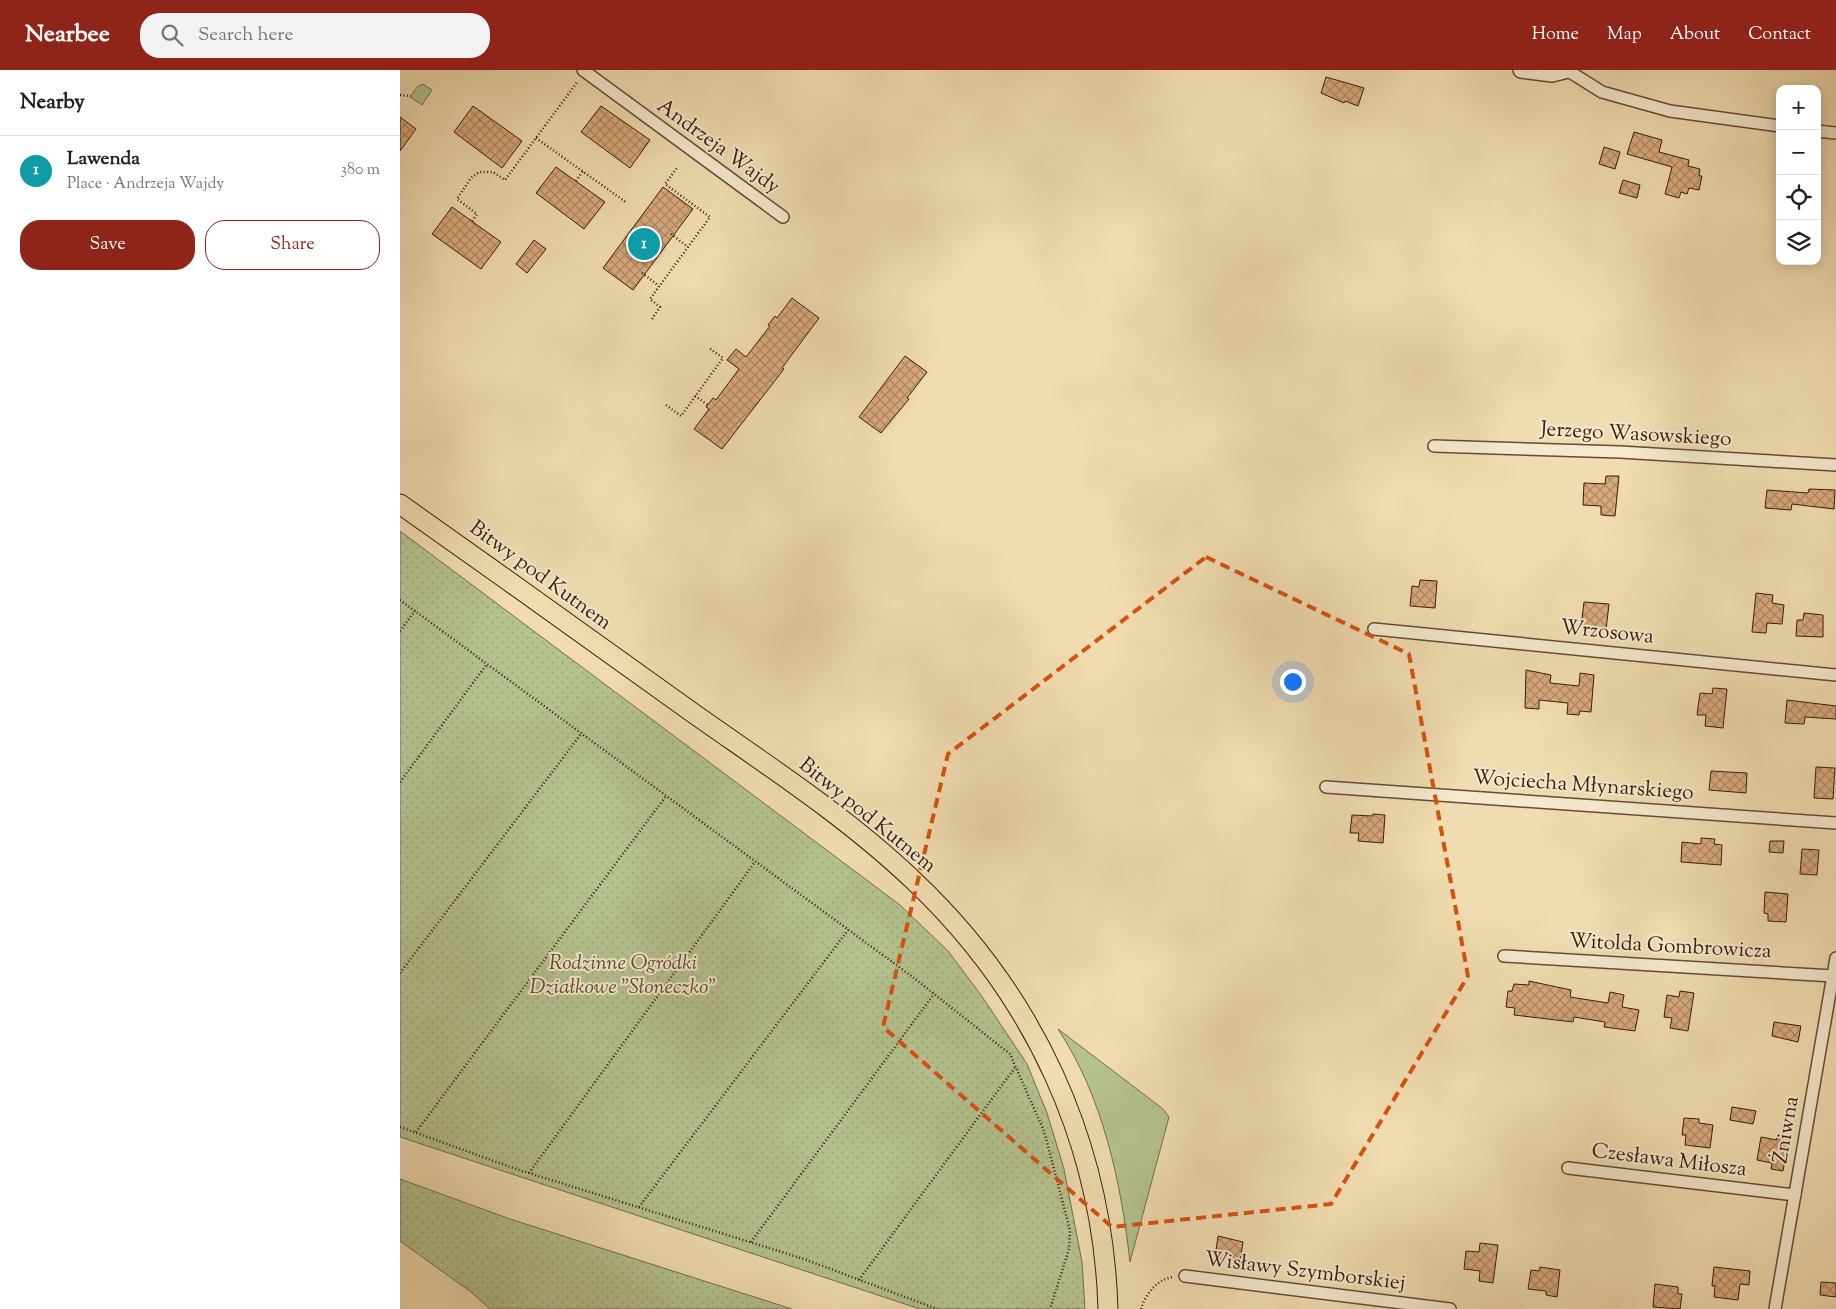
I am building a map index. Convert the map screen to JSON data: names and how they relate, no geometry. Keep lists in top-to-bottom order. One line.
{"streets":{"main road":["Bitwy pod Kutnem"],"street":["Andrzeja Wajdy","Jerzego Wasowskiego","Wrzosowa","Wojciecha Młynarskiego","Witolda Gombrowicza","Żniwna","Czesława Miłosza","Wisławy Szymborskiej"]},"crossings":[["Witolda Gombrowicza","Żniwna"],["Żniwna","Czesława Miłosza"]],"parks":["Rodzinne Ogródki Działkowe \"Słoneczko\""],"page":{"header":"Nearbee","search":"Search here","nav":["Home","Map","About","Contact"],"heading":"Nearby","map_buttons":["+","−"],"list":[{"mark":"1","name":"Lawenda","note":"Place · Andrzeja Wajdy","value":"380 m"}],"buttons":["Save","Share"],"pins":"1"}}
